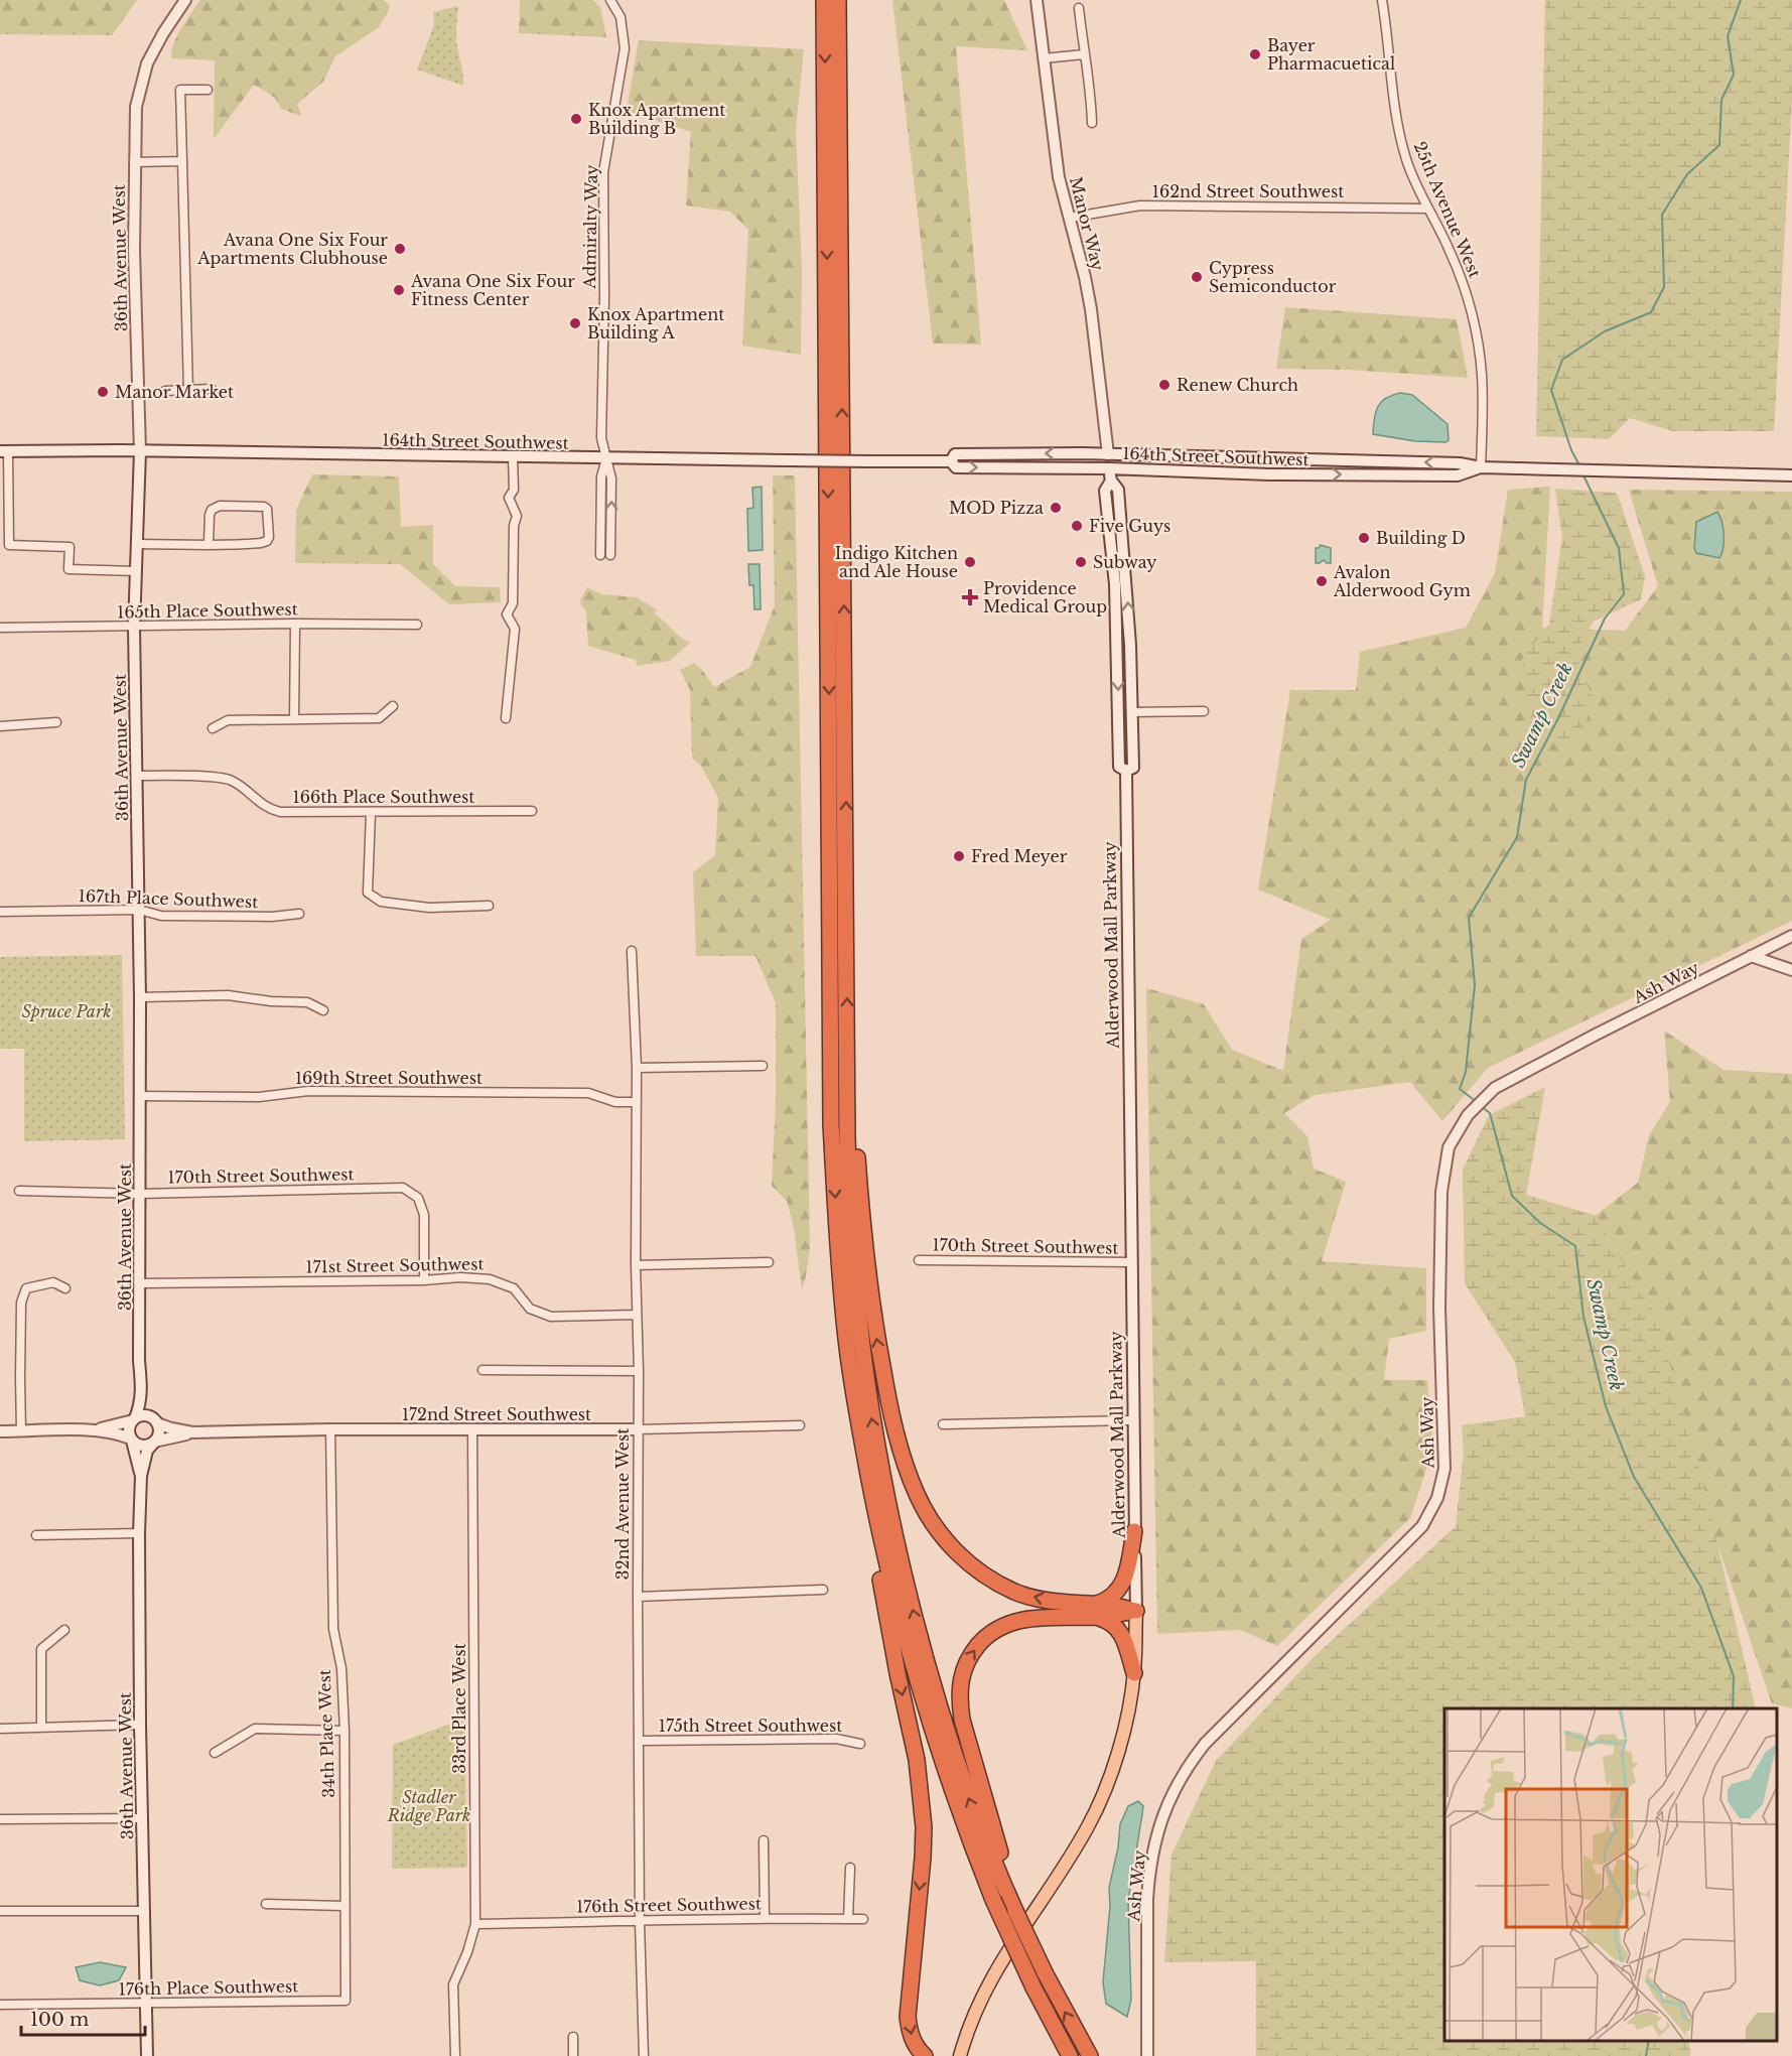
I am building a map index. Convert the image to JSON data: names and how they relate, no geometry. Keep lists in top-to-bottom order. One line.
{"streets":{"main road":["Manor Way","36th Avenue West","164th Street Southwest","Alderwood Mall Parkway","Ash Way","172nd Street Southwest"],"street":["162nd Street Southwest","25th Avenue West","Admiralty Way","165th Place Southwest","166th Place Southwest","167th Place Southwest","169th Street Southwest","170th Street Southwest","171st Street Southwest","32nd Avenue West","33rd Place West","175th Street Southwest","34th Place West","176th Street Southwest","176th Place Southwest"]},"crossings":[["162nd Street Southwest","25th Avenue West"],["162nd Street Southwest","Manor Way"],["25th Avenue West","164th Street Southwest"],["Manor Way","164th Street Southwest"],["Manor Way","Alderwood Mall Parkway"],["Admiralty Way","164th Street Southwest"],["36th Avenue West","164th Street Southwest"],["36th Avenue West","165th Place Southwest"],["36th Avenue West","166th Place Southwest"],["36th Avenue West","167th Place Southwest"],["36th Avenue West","169th Street Southwest"],["36th Avenue West","170th Street Southwest"],["36th Avenue West","171st Street Southwest"],["36th Avenue West","172nd Street Southwest"],["36th Avenue West","176th Place Southwest"],["164th Street Southwest","Alderwood Mall Parkway"],["Alderwood Mall Parkway","170th Street Southwest"],["169th Street Southwest","32nd Avenue West"],["170th Street Southwest","171st Street Southwest"],["171st Street Southwest","32nd Avenue West"],["172nd Street Southwest","32nd Avenue West"],["172nd Street Southwest","33rd Place West"],["172nd Street Southwest","34th Place West"],["32nd Avenue West","175th Street Southwest"],["32nd Avenue West","176th Street Southwest"],["33rd Place West","176th Street Southwest"],["34th Place West","176th Place Southwest"]],"water":["Swamp Creek"],"parks":["Spruce Park","Stadler Ridge Park"],"places":{"other":["Bayer Pharmacuetical","Knox Apartment Building B","Avana One Six Four Apartments Clubhouse","Cypress Semiconductor","Avana One Six Four Fitness Center","Knox Apartment Building A","Renew Church","Manor Market","MOD Pizza","Five Guys","Building D","Indigo Kitchen and Ale House","Subway","Avalon Alderwood Gym","Fred Meyer"],"health":["Providence Medical Group"]},"scale_bar":"100 m"}
